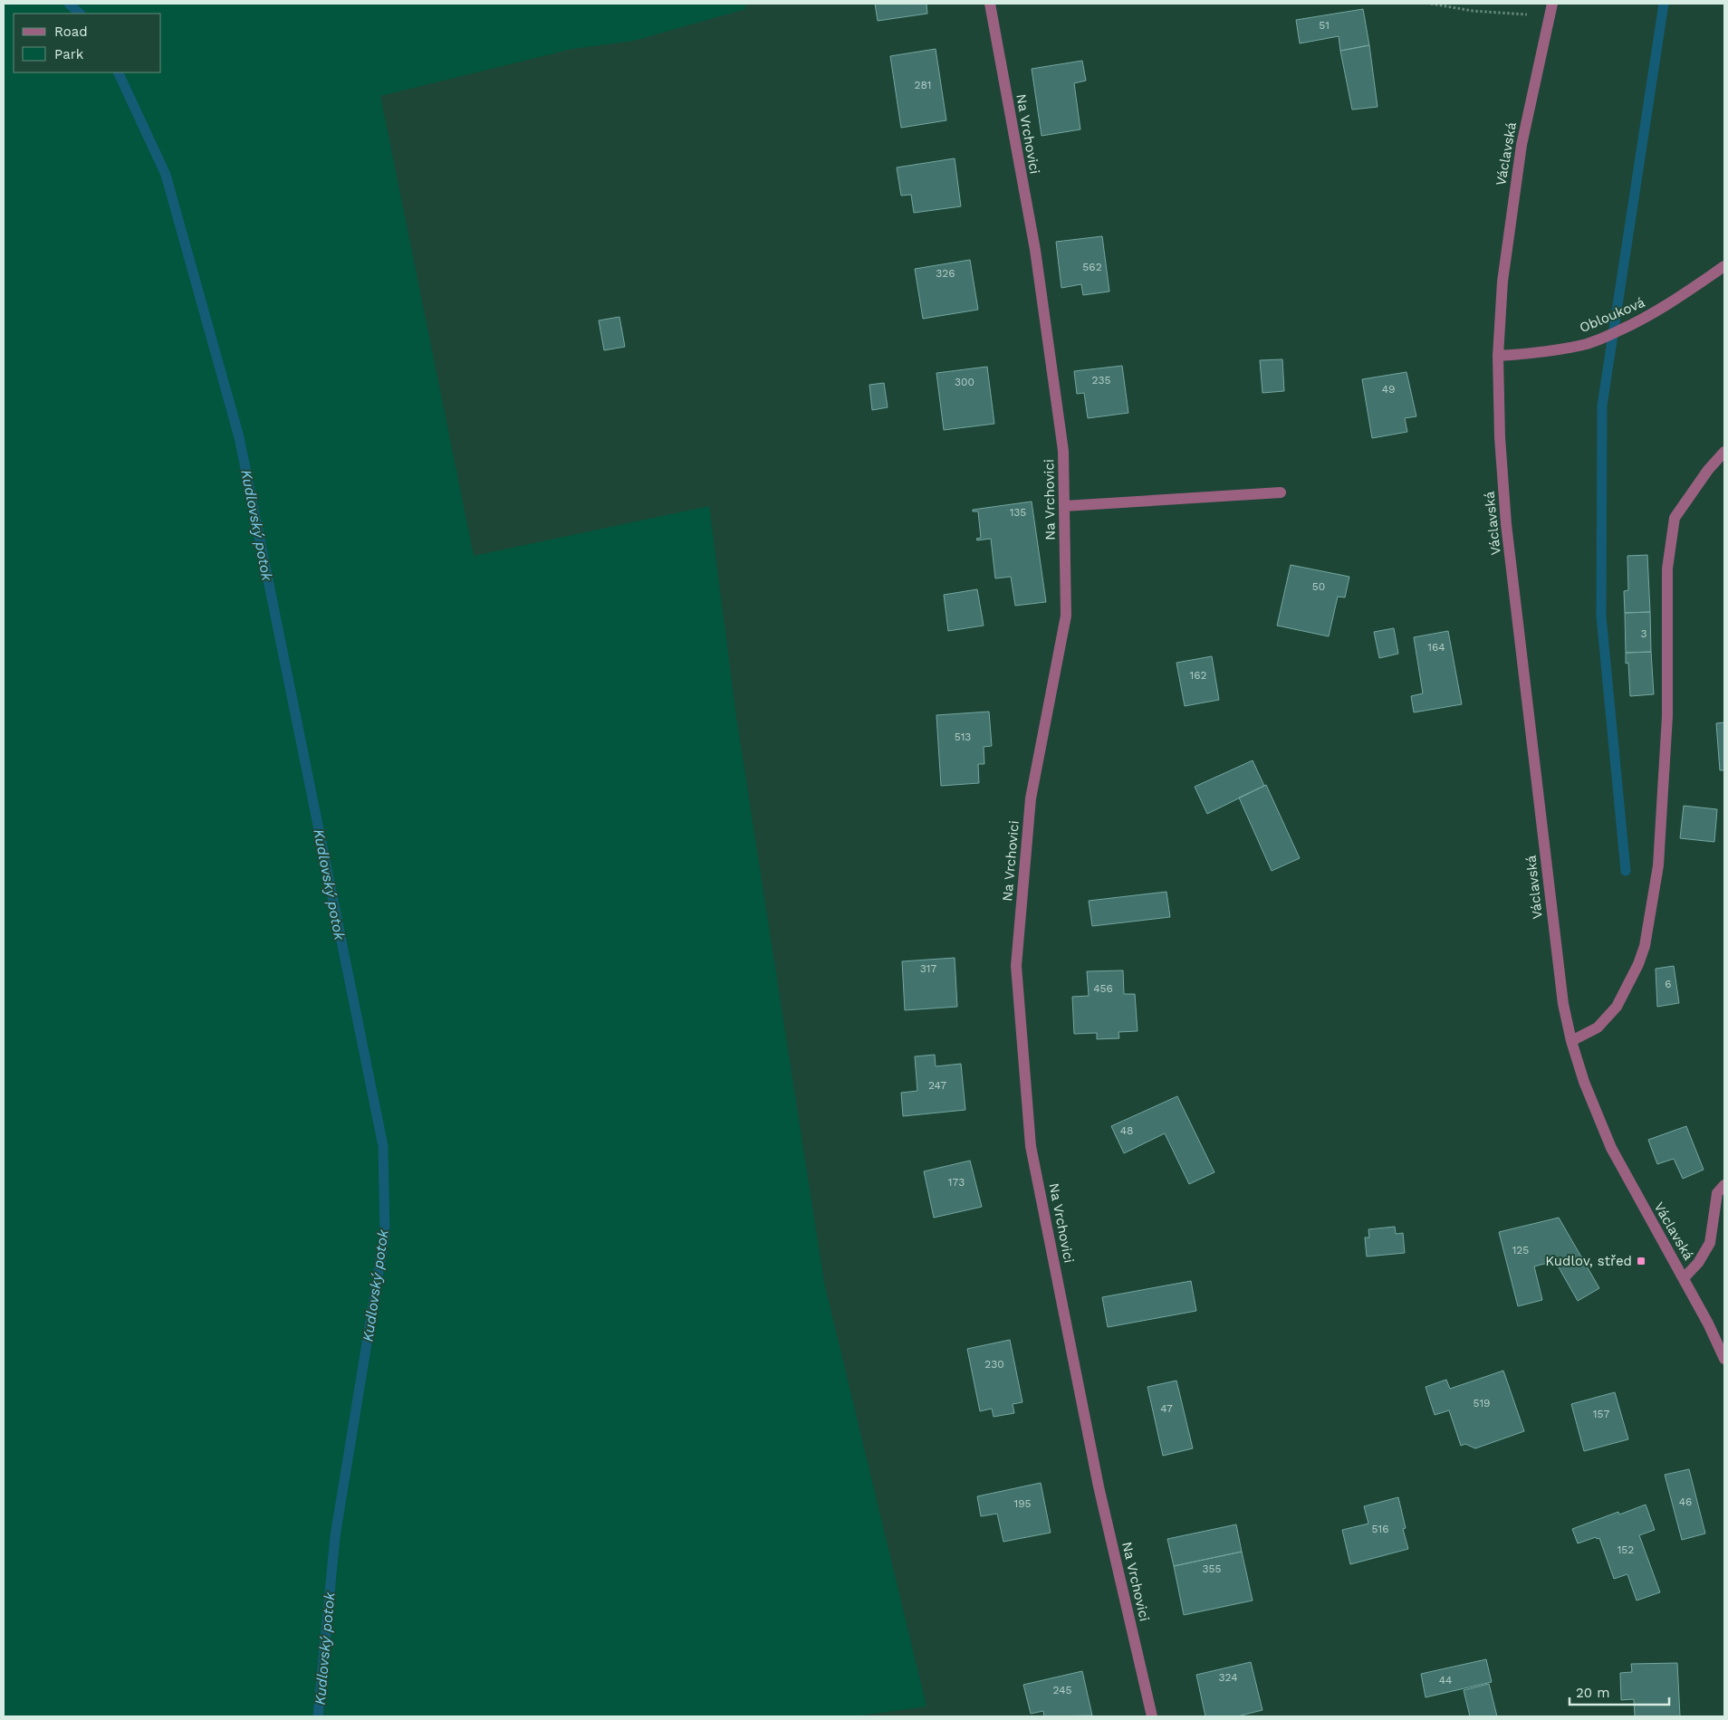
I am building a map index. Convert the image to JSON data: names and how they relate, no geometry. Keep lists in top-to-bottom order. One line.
{"streets":{"street":["Na Vrchovici","Václavská","Oblouková"]},"crossings":[["Václavská","Oblouková"]],"water":["Kudlovský potok"],"places":{"transit":["Kudlov, střed"]},"house_numbers":["51","281","562","326","235","300","49","135","50","3","164","162","513","317","6","456","247","48","173","125","230","519","47","157","46","195","516","152","355","324","44","245"],"legend":["Road","Park"],"scale_bar":"20 m"}
